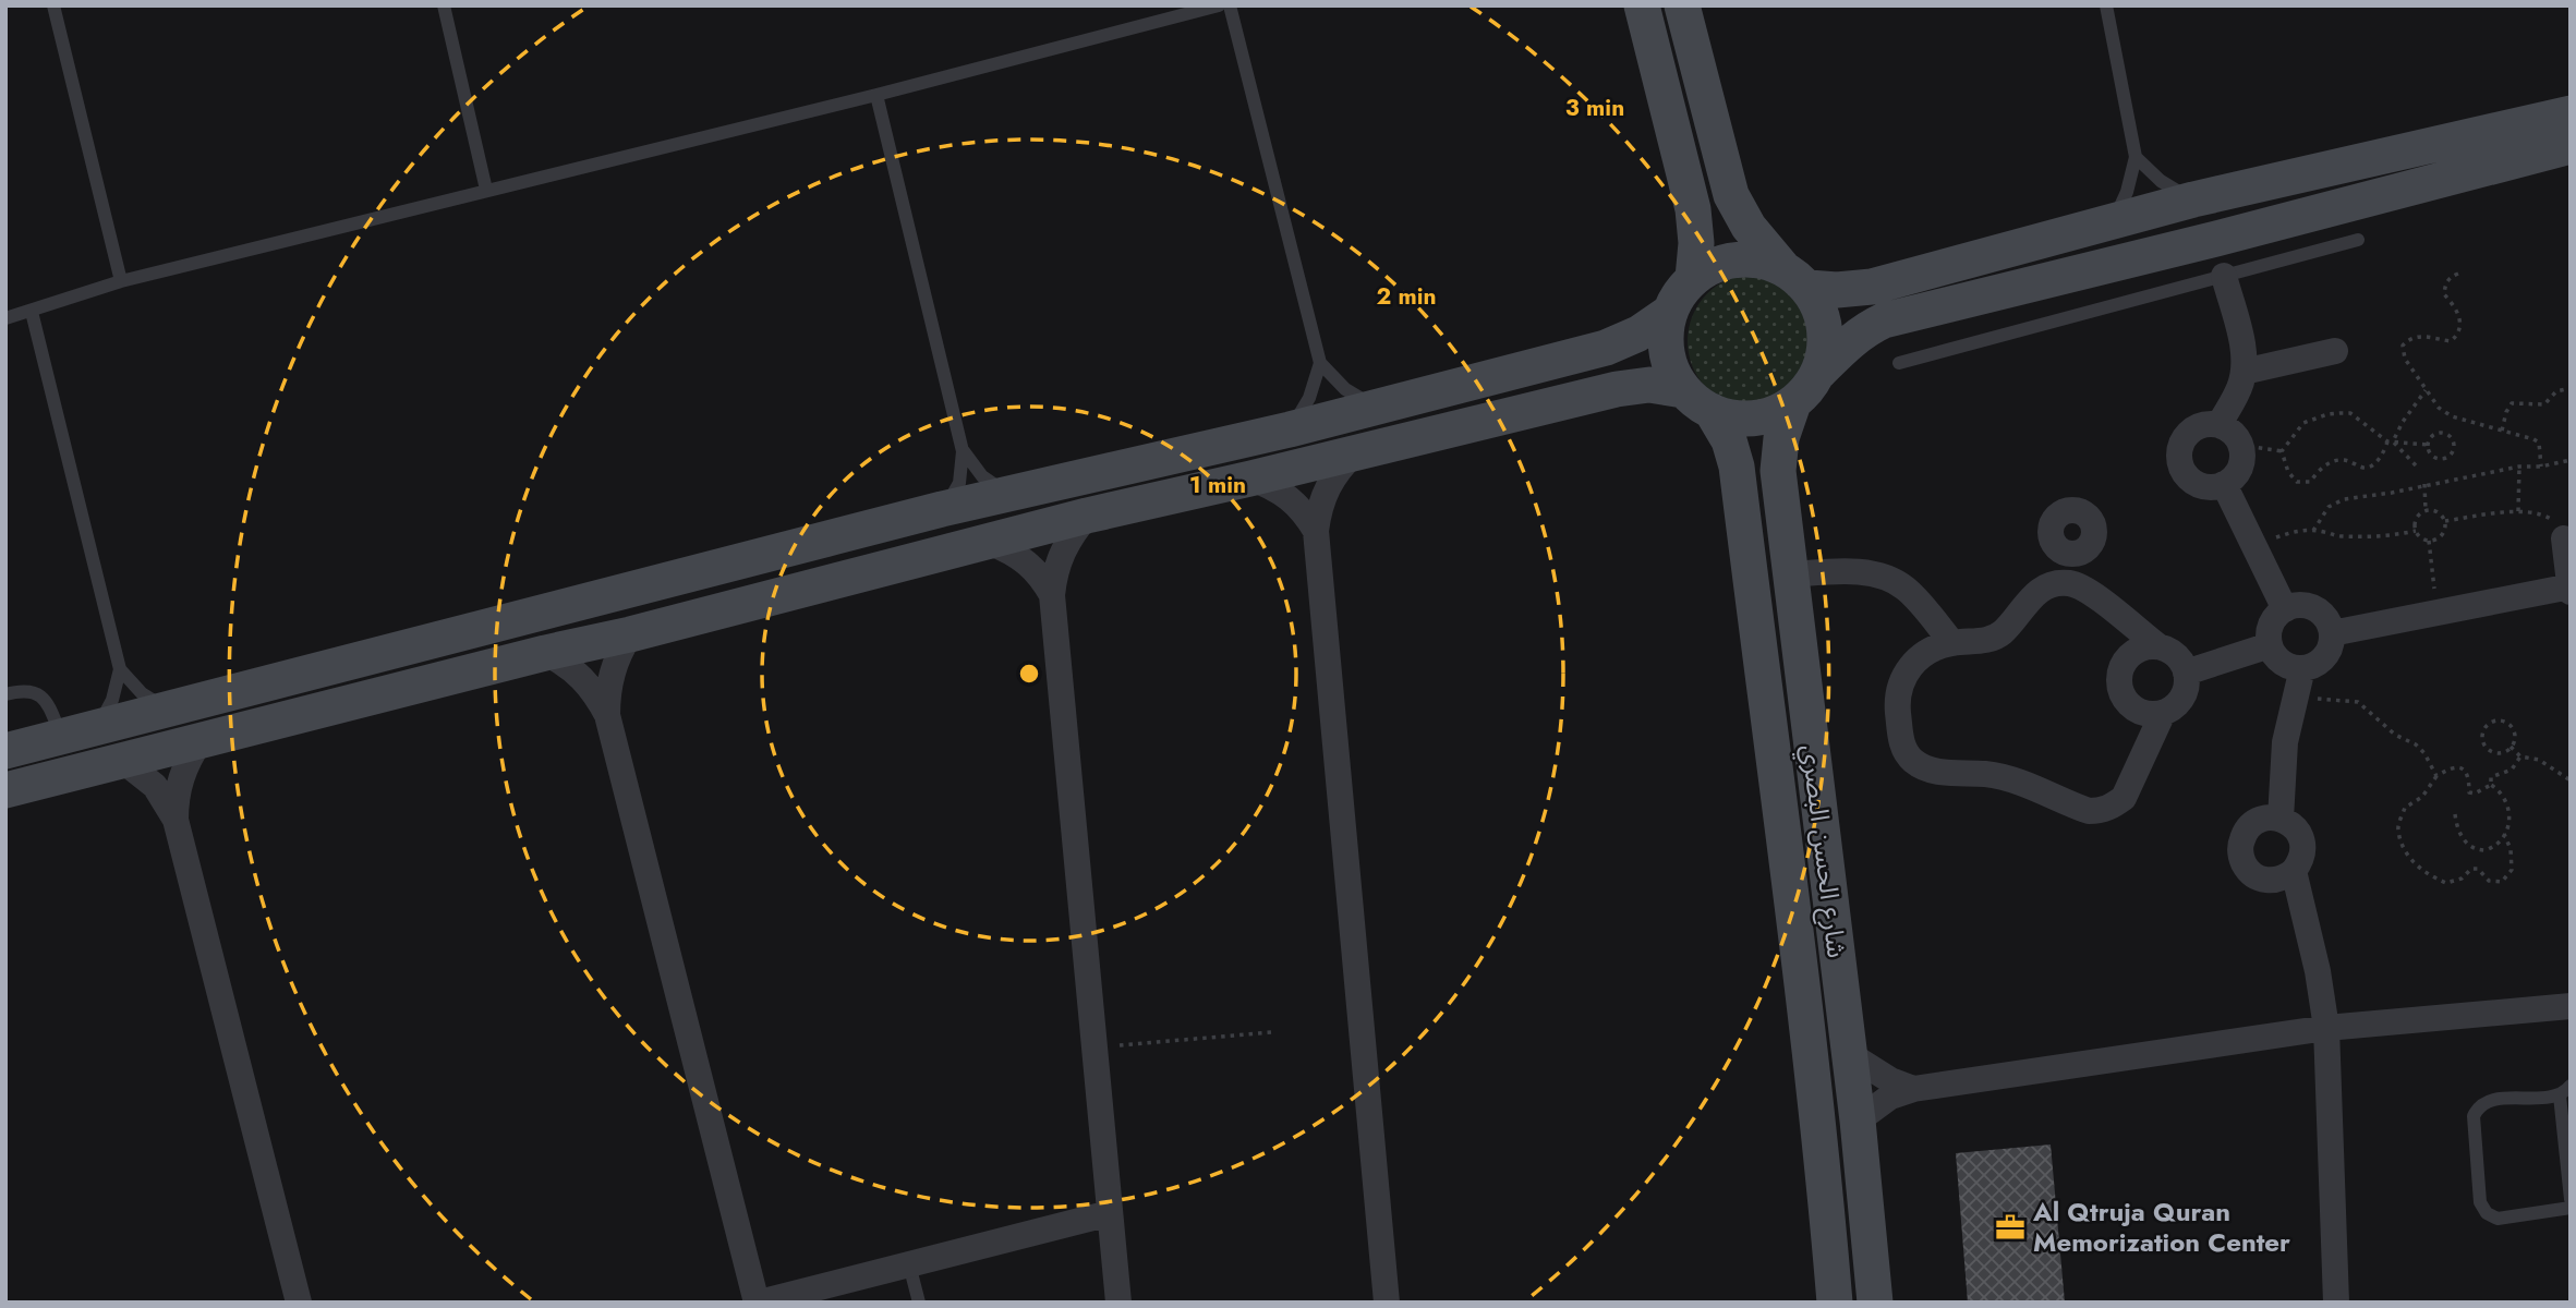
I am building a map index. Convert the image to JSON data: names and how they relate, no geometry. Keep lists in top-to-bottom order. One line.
{"streets":{"street":["شارع الحسن البصري"]},"places":{"office":["Al Qtruja Quran Memorization Center"]},"rings":["3 min","2 min","1 min"]}
